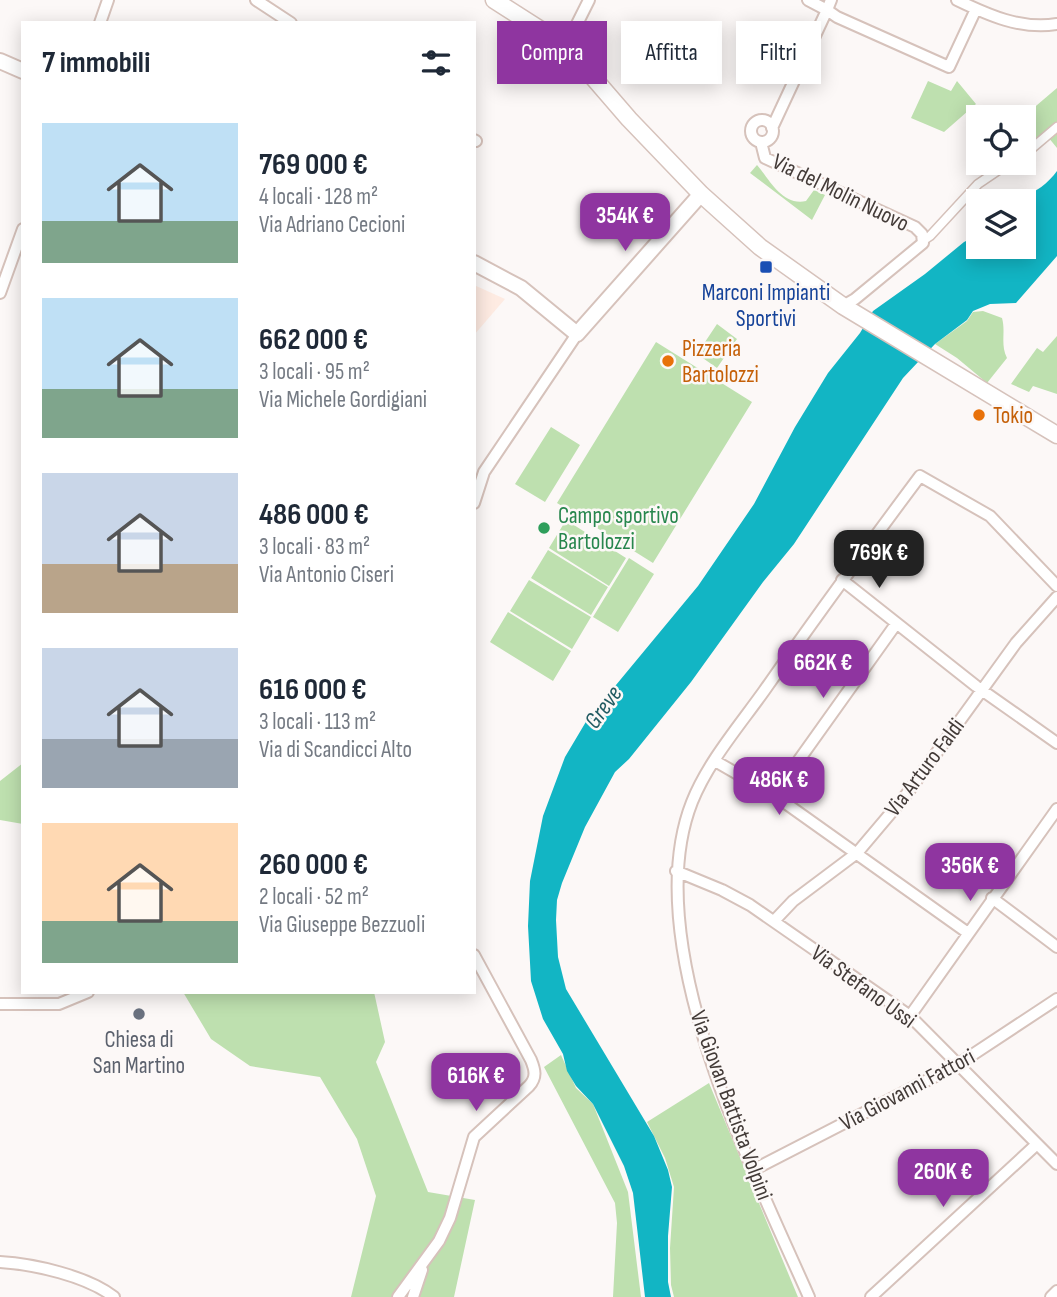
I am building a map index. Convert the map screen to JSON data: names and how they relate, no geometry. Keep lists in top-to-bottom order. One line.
{"streets":{"street":["Via del Molin Nuovo","Via Arturo Faldi","Via Stefano Ussi","Via Giovanni Fattori","Via Giovan Battista Volpini"]},"crossings":[["Via Arturo Faldi","Via Stefano Ussi"],["Via Stefano Ussi","Via Giovanni Fattori"],["Via Stefano Ussi","Via Giovan Battista Volpini"],["Via Giovanni Fattori","Via Giovan Battista Volpini"]],"water":["Greve"],"places":{"transit":["Marconi Impianti Sportivi"],"other":["Pizzeria Bartolozzi","Tokio","Campo sportivo Bartolozzi","Chiesa di San Martino"]},"page":{"chip":["Compra","Affitta","Filtri"],"heading":"7 immobili","list":[{"name":"769 000 €","note":"4 locali · 128 m² · Via Adriano Cecioni"},{"name":"662 000 €","note":"3 locali · 95 m² · Via Michele Gordigiani"},{"name":"486 000 €","note":"3 locali · 83 m² · Via Antonio Ciseri"},{"name":"616 000 €","note":"3 locali · 113 m² · Via di Scandicci Alto"},{"name":"260 000 €","note":"2 locali · 52 m² · Via Giuseppe Bezzuoli"}],"price":["354K €","769K €","662K €","486K €","356K €","616K €","260K €"]}}
